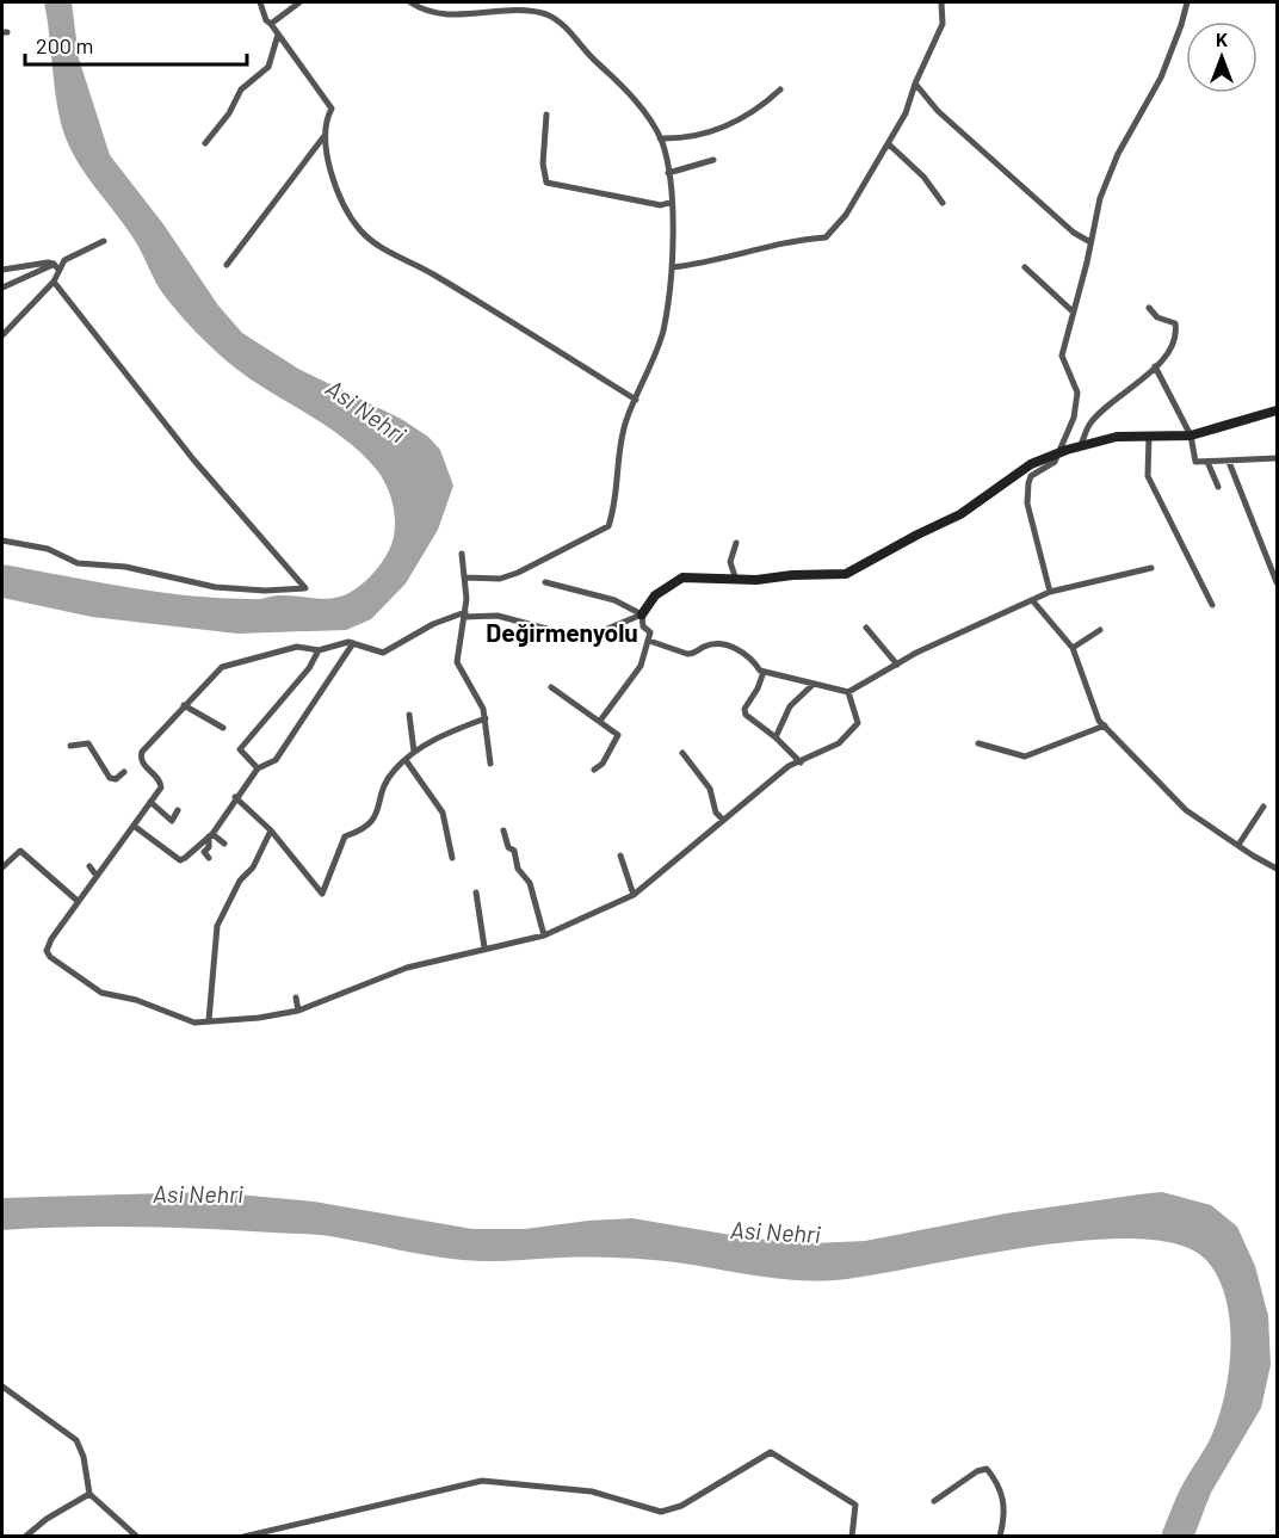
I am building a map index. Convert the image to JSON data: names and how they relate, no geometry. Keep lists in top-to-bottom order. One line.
{"districts":["Değirmenyolu"],"water":["Asi Nehri"],"scale_bar":"200 m","north":"top"}
